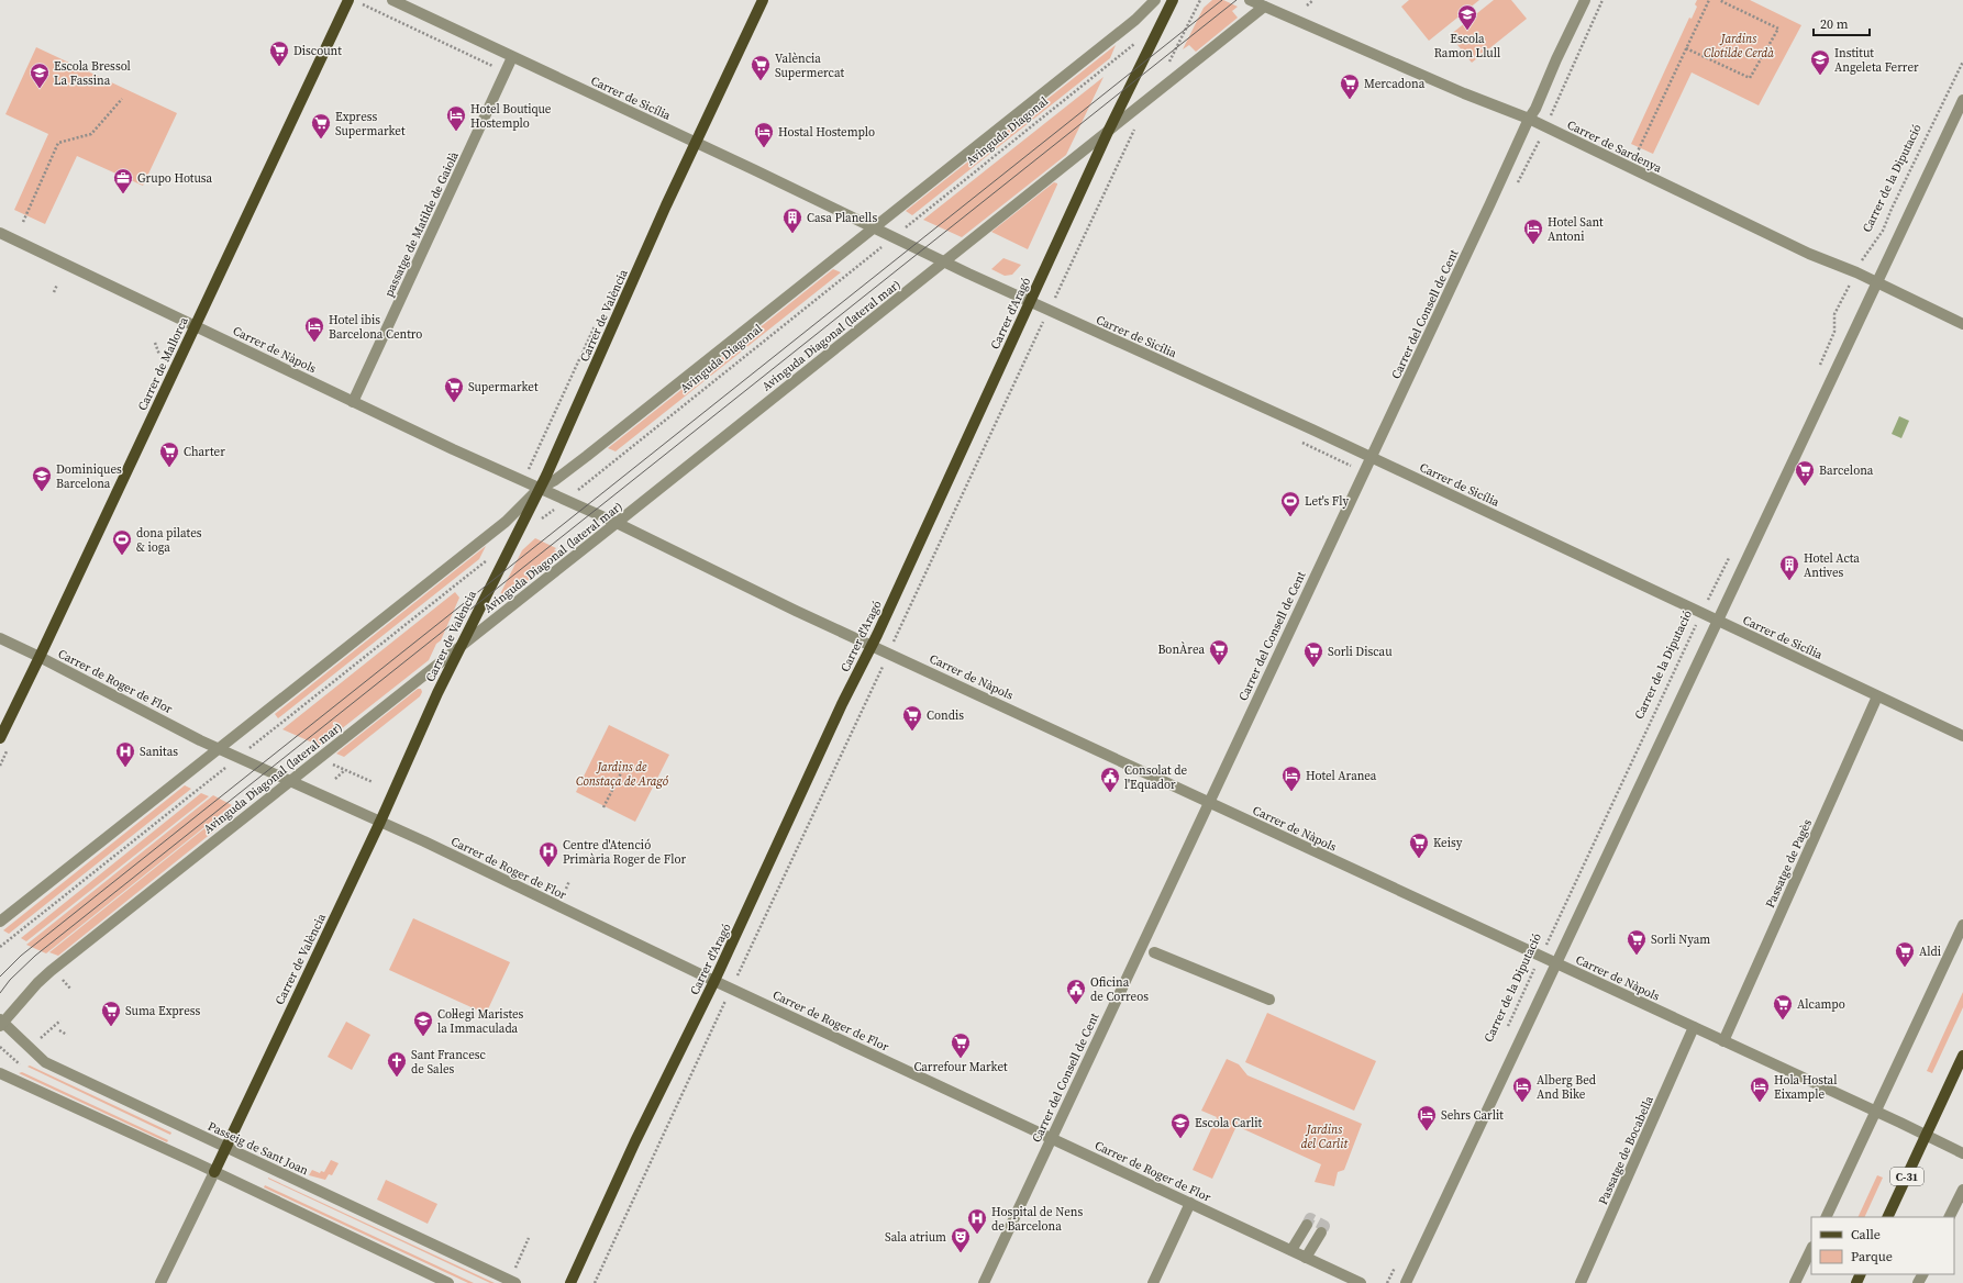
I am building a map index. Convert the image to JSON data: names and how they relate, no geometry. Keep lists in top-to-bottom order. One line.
{"streets":{"main road":["Carrer d'Aragó","Carrer de València","Carrer de Mallorca","C-31"],"street":["Carrer de Sicília","Carrer de Sardenya","passatge de Matilde de Gaiolà","Carrer del Consell de Cent","Avinguda Diagonal (lateral mar)","Carrer de Nàpols","Carrer de Roger de Flor","Passatge de Pagès","Passeig de Sant Joan","Passatge de Bocabella"],"path":["Avinguda Diagonal","Carrer de la Diputació"]},"crossings":[["Carrer de Sicília","Carrer de la Diputació"],["Carrer de Sicília","passatge de Matilde de Gaiolà"],["Carrer de Sicília","Carrer d'Aragó"],["Carrer de Sicília","Carrer del Consell de Cent"],["Carrer de Sicília","Carrer de València"],["Carrer de Sicília","Avinguda Diagonal (lateral mar)"],["Carrer de Sicília","Passatge de Pagès"],["Carrer de Sardenya","Carrer de la Diputació"],["Carrer de Sardenya","Carrer del Consell de Cent"],["Carrer de la Diputació","Carrer de Nàpols"],["passatge de Matilde de Gaiolà","Carrer de Nàpols"],["Carrer d'Aragó","Avinguda Diagonal (lateral mar)"],["Carrer d'Aragó","Carrer de Nàpols"],["Carrer d'Aragó","Carrer de Roger de Flor"],["Carrer del Consell de Cent","Carrer de Nàpols"],["Carrer del Consell de Cent","Carrer de Roger de Flor"],["Carrer de València","Avinguda Diagonal (lateral mar)"],["Carrer de València","Carrer de Nàpols"],["Carrer de València","Carrer de Roger de Flor"],["Carrer de València","Passeig de Sant Joan"],["Avinguda Diagonal (lateral mar)","Carrer de Nàpols"],["Avinguda Diagonal (lateral mar)","Carrer de Roger de Flor"],["Avinguda Diagonal (lateral mar)","Passeig de Sant Joan"],["Carrer de Nàpols","Carrer de Mallorca"],["Carrer de Nàpols","Passatge de Pagès"],["Carrer de Nàpols","Passatge de Bocabella"],["Carrer de Nàpols","C-31"],["Carrer de Mallorca","Carrer de Roger de Flor"]],"parks":["Jardins Clotilde Cerdà","Jardins de Constaça de Aragó","Jardins del Carlit"],"places":{"school or university":["Escola Ramon Llull","Institut Angeleta Ferrer","Escola Bressol La Fassina","Dominiques Barcelona","Col·legi Maristes la Immaculada","Escola Carlit"],"supermarket":["Discount","València Supermercat","Mercadona","Express Supermarket","Supermarket","Charter","Barcelona","BonÀrea","Sorli Discau","Condis","Keisy","Sorli Nyam","Aldi","Alcampo","Suma Express","Carrefour Market"],"hotel":["Hotel Boutique Hostemplo","Hostal Hostemplo","Hotel Sant Antoni","Hotel ibis Barcelona Centro","Hotel Aranea","Alberg Bed And Bike","Hola Hostal Eixample","Sehrs Carlit"],"office":["Grupo Hotusa"],"building":["Casa Planells","Hotel Acta Antives"],"sports":["Let's Fly","dona pilates & ioga"],"hospital":["Sanitas","Centre d'Atenció Primària Roger de Flor","Hospital de Nens de Barcelona"],"public building":["Consolat de l'Equador","Oficina de Correos"],"church":["Sant Francesc de Sales"],"theatre":["Sala atrium"]},"legend":["Calle","Parque"],"scale_bar":"20 m"}
